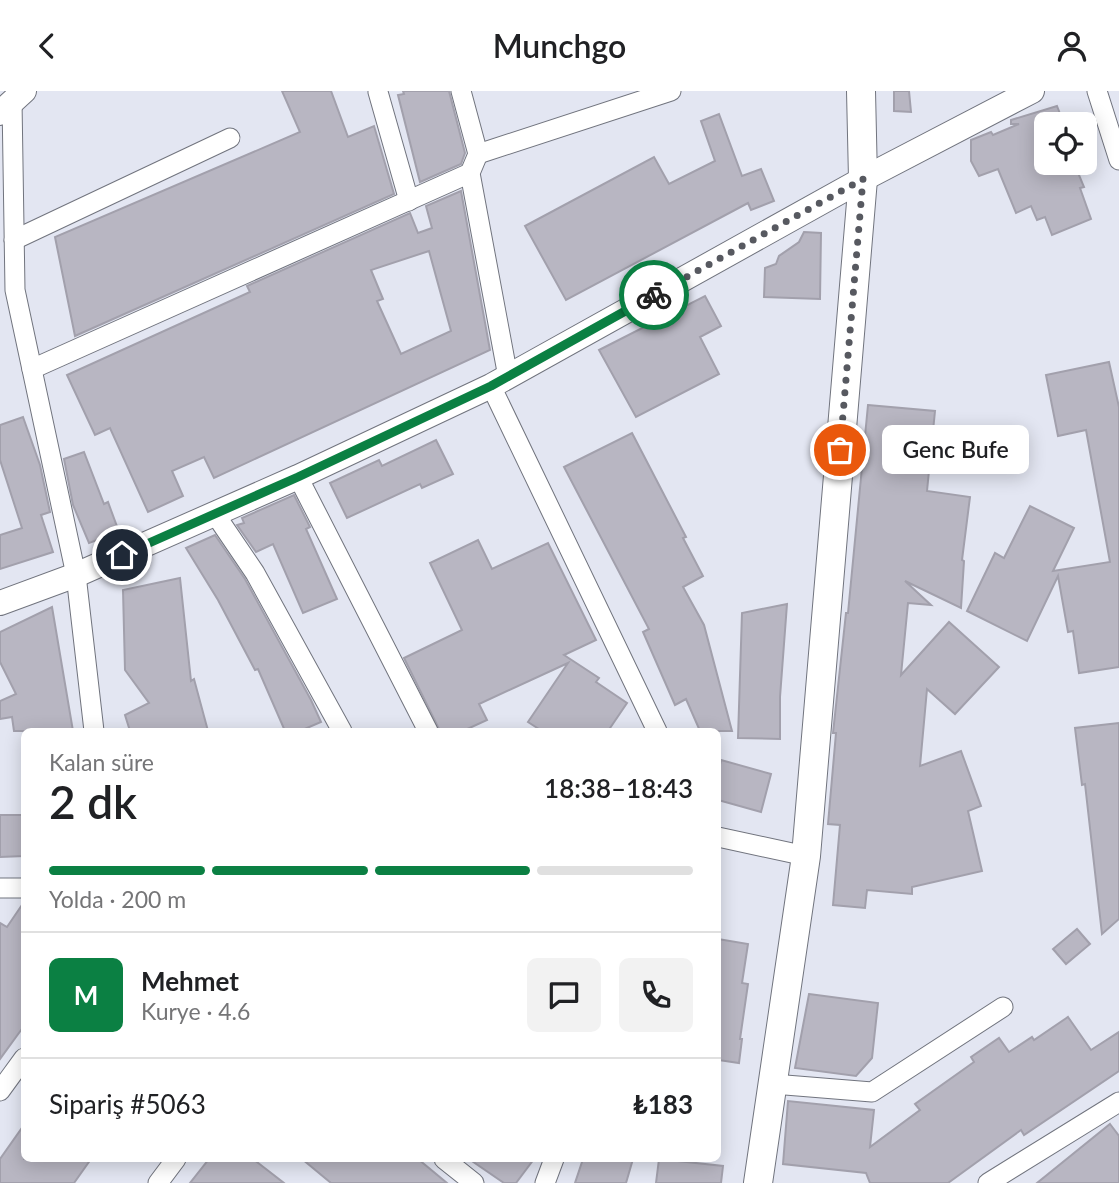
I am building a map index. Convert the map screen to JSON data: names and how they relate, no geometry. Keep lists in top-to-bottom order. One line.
{"places":["Genc Bufe"],"page":{"header":"Munchgo","bubble":"Genc Bufe","heading":["2 dk","Kalan süre","18:38–18:43"],"panel":["Mehmet","Kurye · 4.6","Sipariş #5063","₺183"],"bar":"Yolda · 200 m","round":"M"}}
